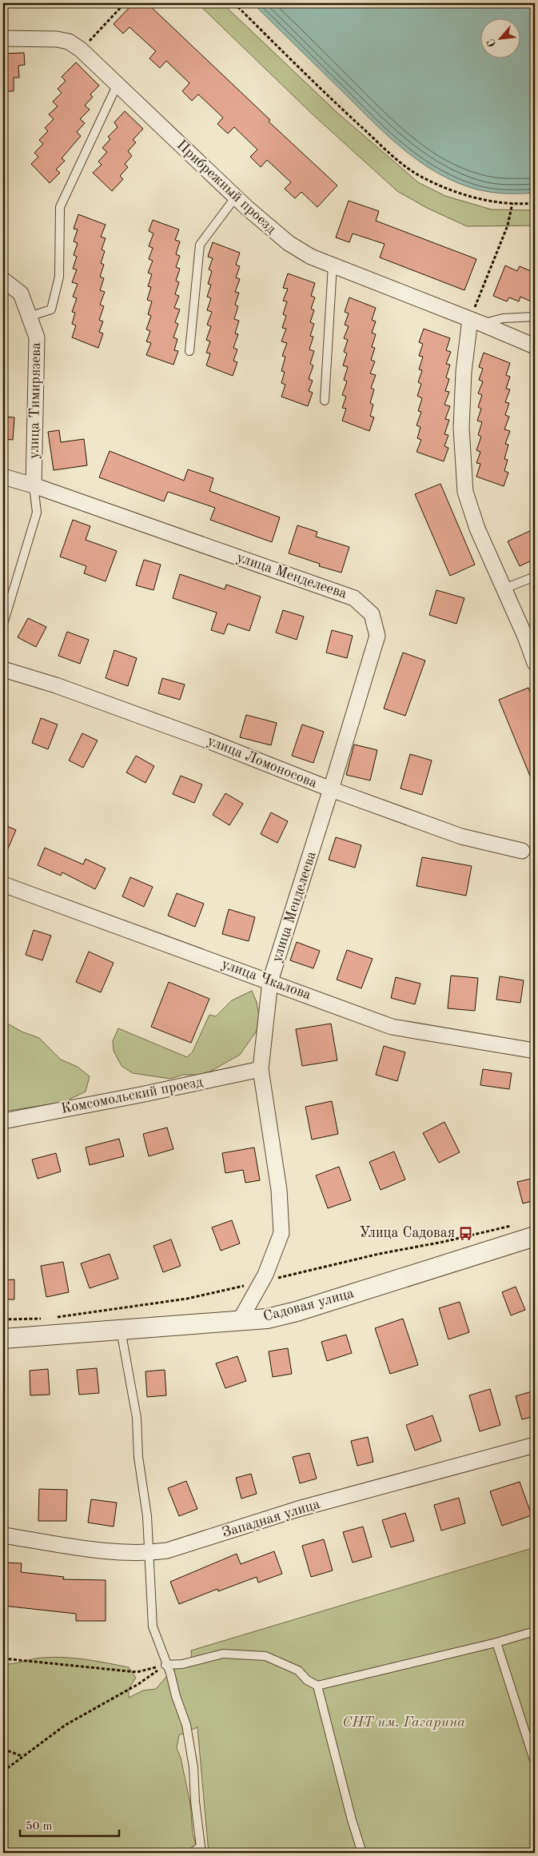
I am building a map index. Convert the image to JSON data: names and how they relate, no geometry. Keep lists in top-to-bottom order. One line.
{"streets":{"street":["Прибрежный проезд","улица Тимирязева","улица Менделеева","улица Ломоносова","улица Чкалова","Комсомольский проезд","Садовая улица","Западная улица"]},"crossings":[["улица Тимирязева","улица Менделеева"],["улица Менделеева","улица Ломоносова"],["улица Менделеева","улица Чкалова"],["улица Менделеева","Комсомольский проезд"],["улица Менделеева","Садовая улица"]],"parks":["СНТ им. Гагарина"],"places":{"bus stop":["Улица Садовая"]},"scale_bar":"50 m","north":"bottom left"}
